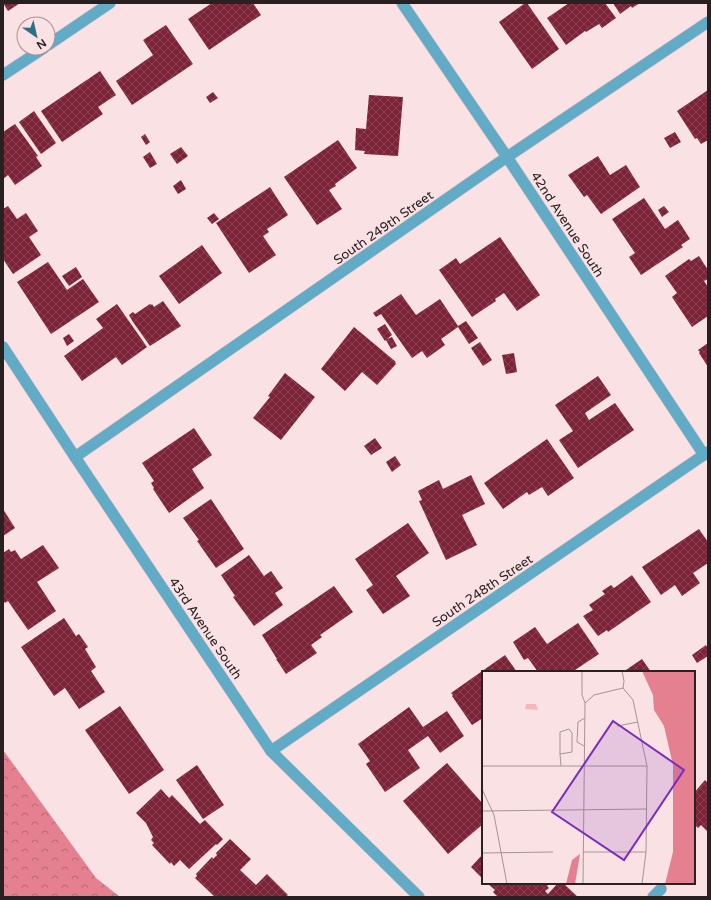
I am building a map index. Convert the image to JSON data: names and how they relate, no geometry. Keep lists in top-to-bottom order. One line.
{"streets":{"street":["42nd Avenue South","South 249th Street","South 248th Street","43rd Avenue South"]},"crossings":[["42nd Avenue South","South 249th Street"],["42nd Avenue South","South 248th Street"],["South 249th Street","43rd Avenue South"],["South 248th Street","43rd Avenue South"]],"north":"bottom right"}
